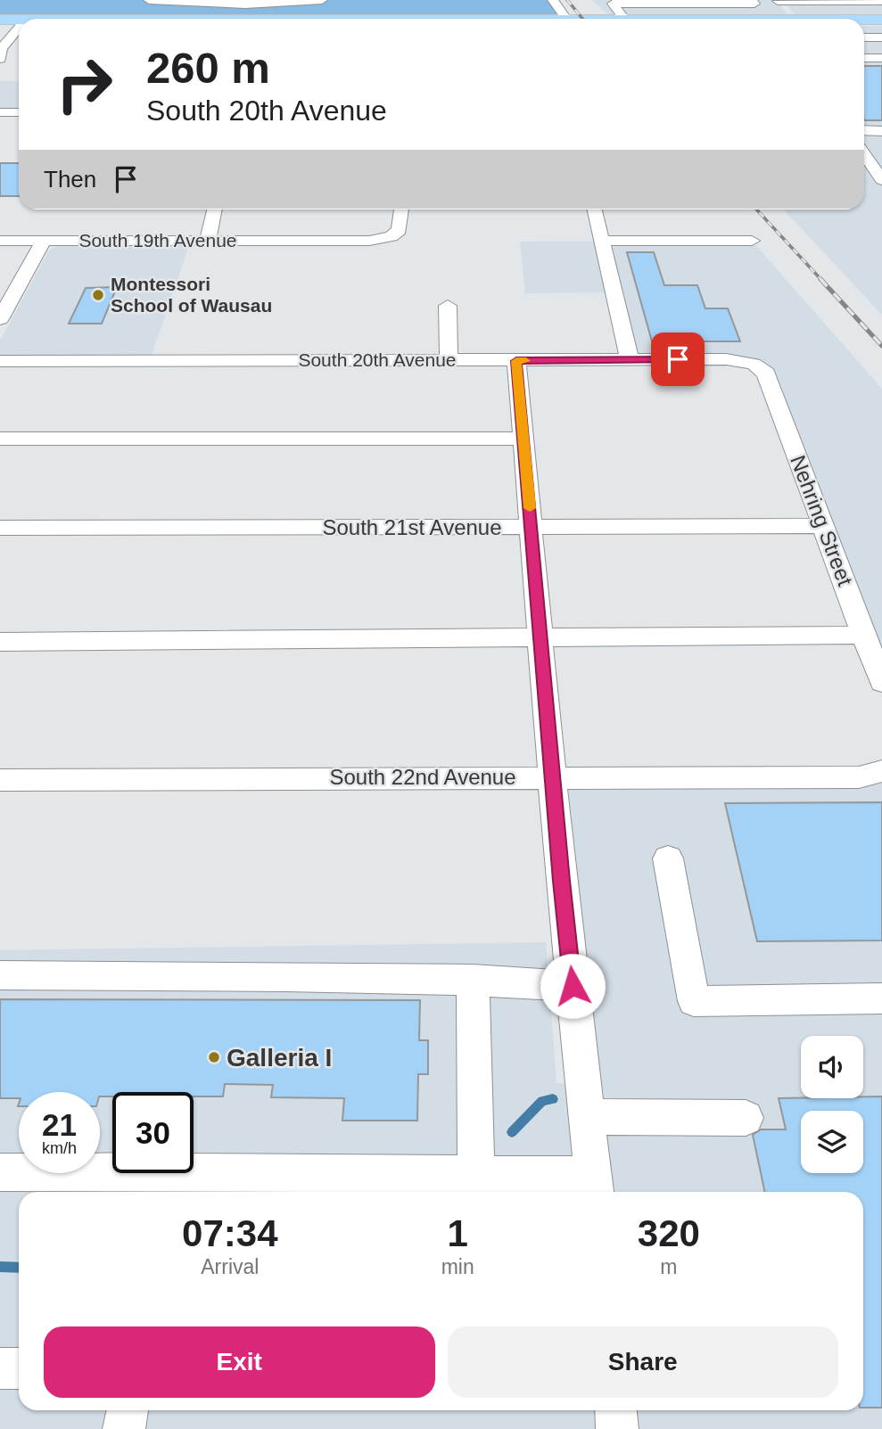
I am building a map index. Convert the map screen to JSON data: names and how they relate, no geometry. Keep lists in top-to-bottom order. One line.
{"streets":{"street":["South 19th Avenue","South 20th Avenue","Nehring Street","South 21st Avenue","South 22nd Avenue"]},"crossings":[["South 20th Avenue","Nehring Street"],["Nehring Street","South 21st Avenue"]],"places":["Montessori School of Wausau","Galleria I"],"page":{"turn":["260 m","South 20th Avenue"],"then":"Then","speed":"21 km/h","limit":"30","eta":["07:34","Arrival","1","min","320","m"],"buttons":["Exit","Share"]}}
